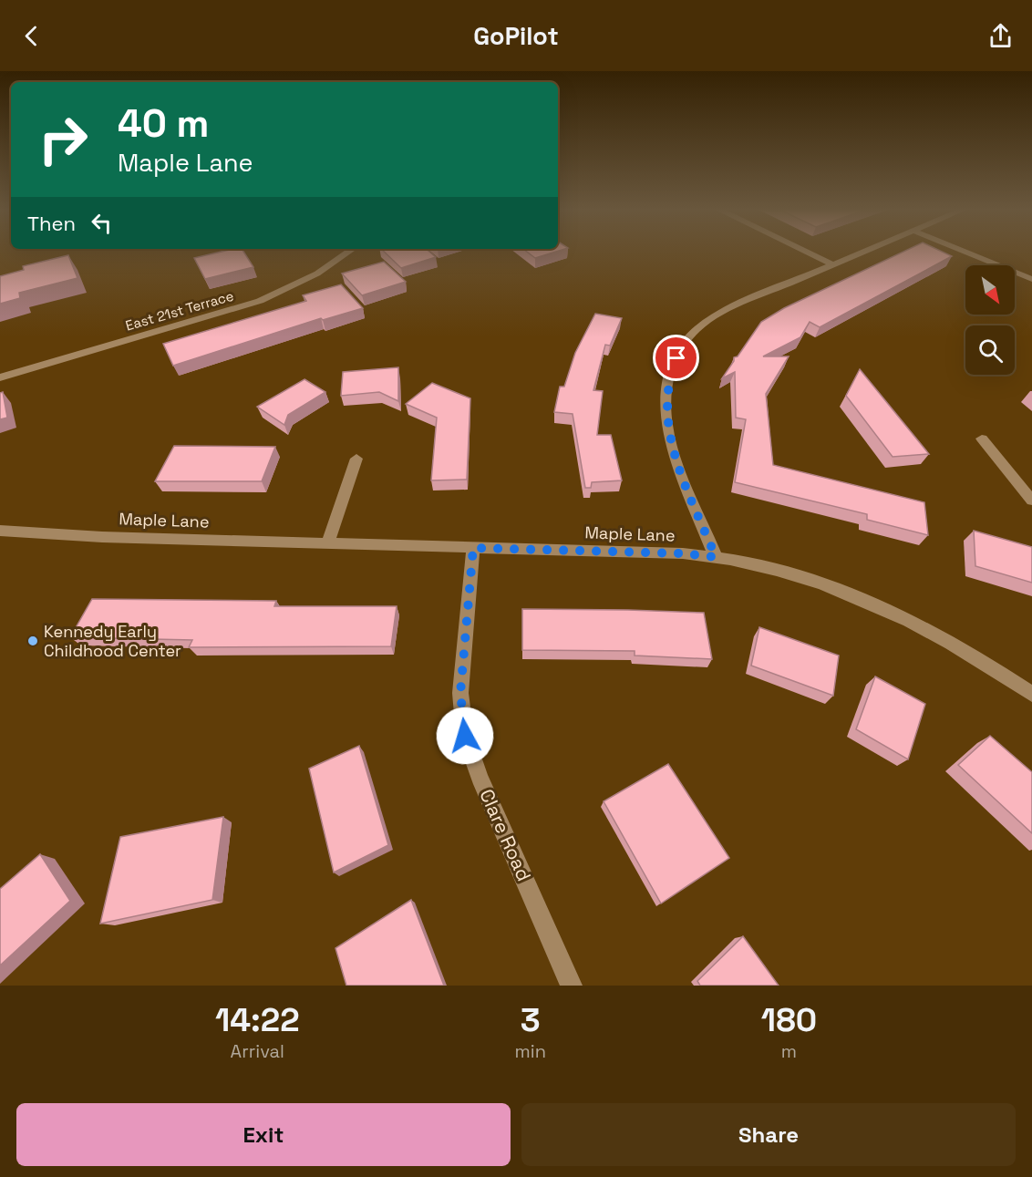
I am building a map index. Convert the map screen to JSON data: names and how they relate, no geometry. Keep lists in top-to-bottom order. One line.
{"streets":{"street":["East 21st Terrace","Maple Lane","Clare Road"]},"crossings":[["Maple Lane","Clare Road"]],"places":["Kennedy Early Childhood Center"],"north":"bottom right","page":{"header":"GoPilot","turn":["40 m","Maple Lane"],"then":"Then","eta":["14:22","Arrival","3","min","180","m"],"buttons":["Exit","Share"]}}
